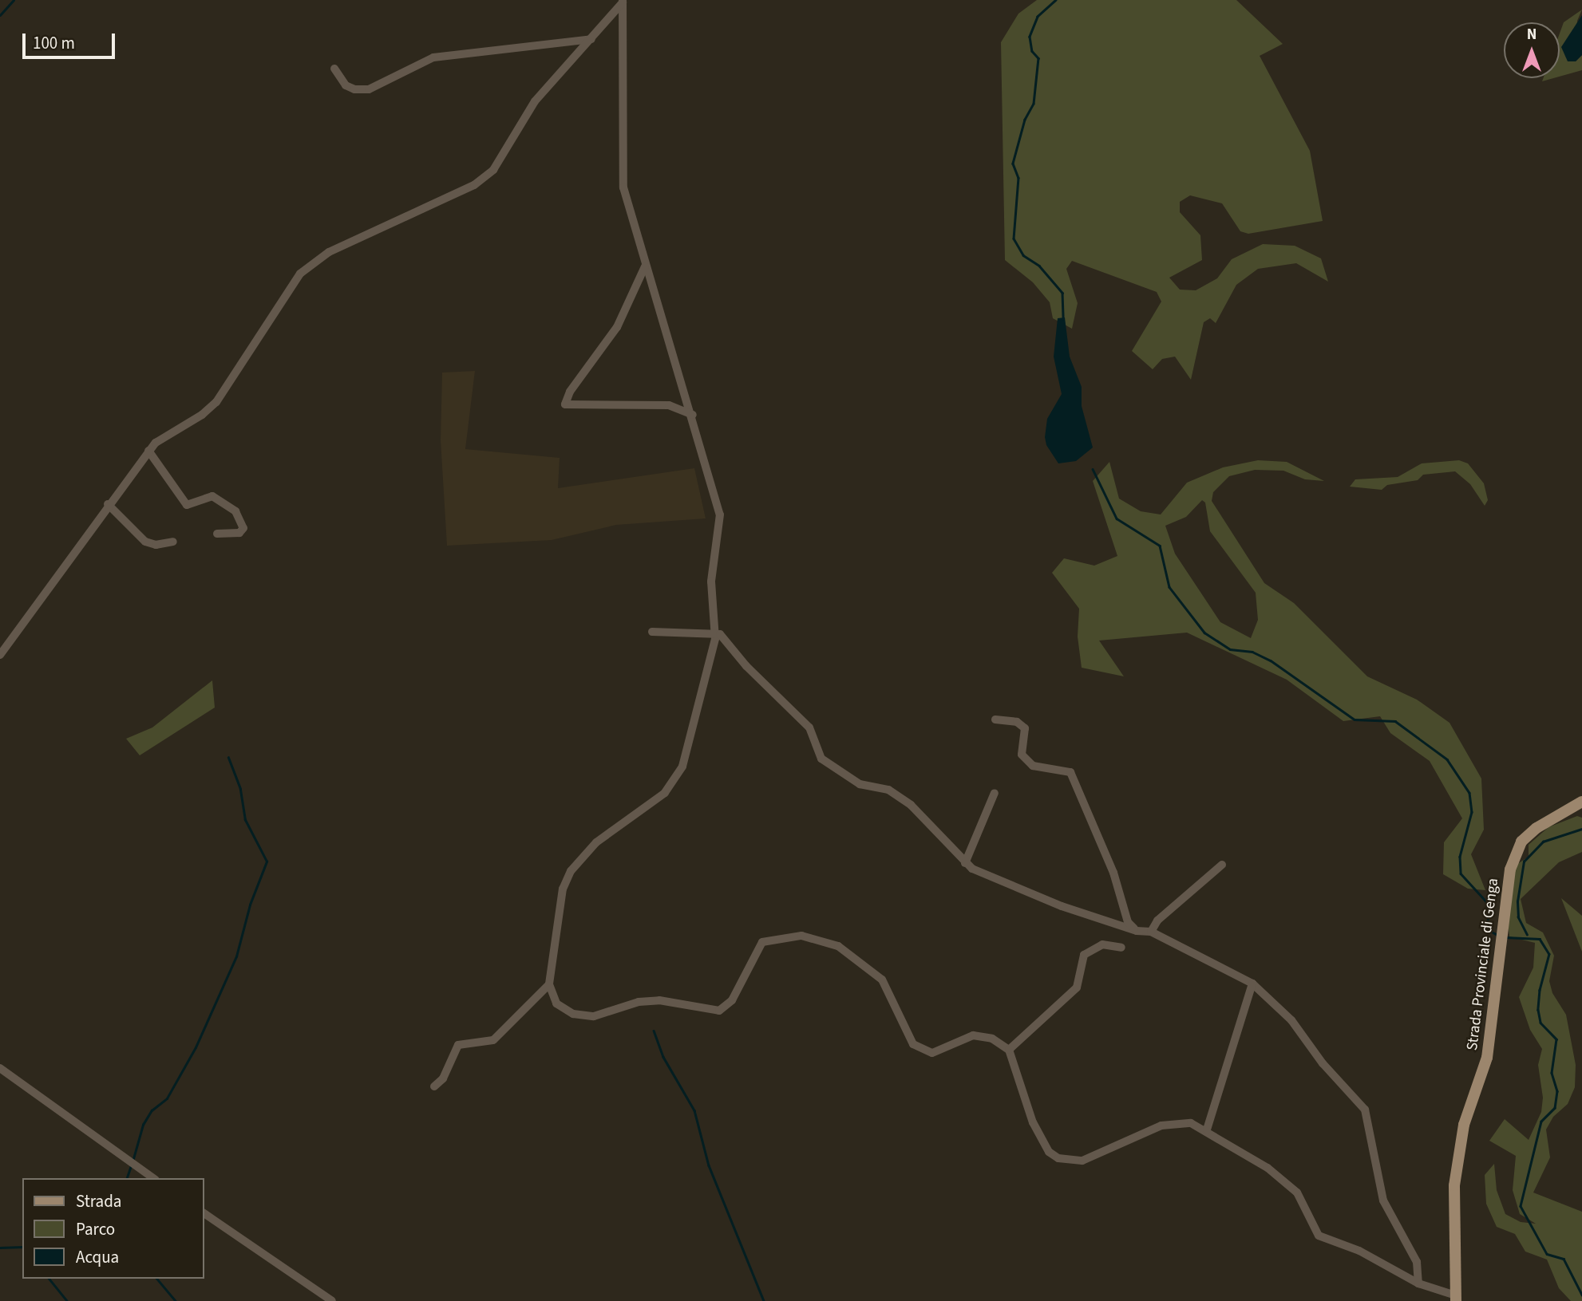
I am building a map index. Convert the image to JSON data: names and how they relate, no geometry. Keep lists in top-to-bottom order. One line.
{"streets":{"main road":["Strada Provinciale di Genga"]},"legend":["Strada","Parco","Acqua"],"scale_bar":"100 m","north":"top"}
